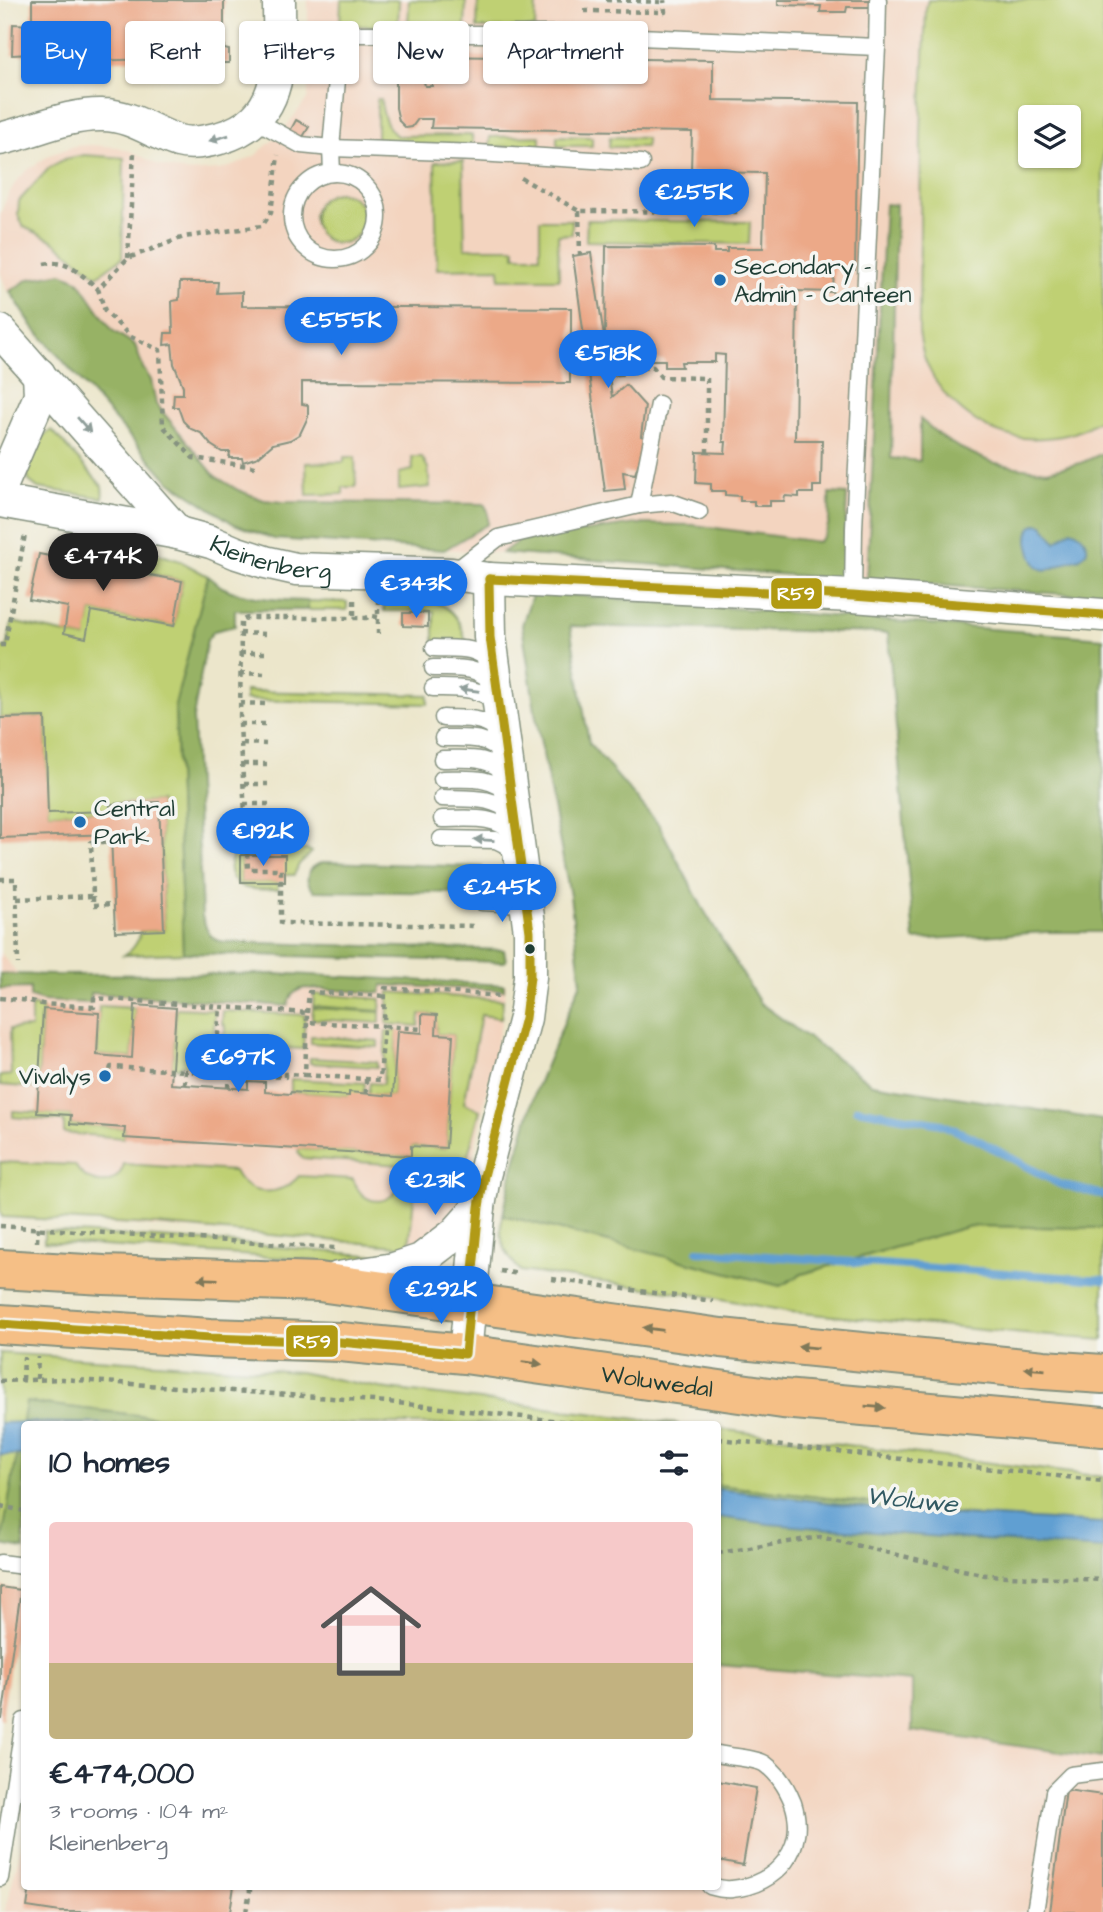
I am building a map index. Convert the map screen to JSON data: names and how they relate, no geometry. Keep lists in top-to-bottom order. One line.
{"streets":{"highway":["Woluwedal"],"street":["Kleinenberg"]},"water":["Woluwe"],"places":["Secondary – Admin – Canteen","Central Park","Vivalys"],"lines":["transit line R59"],"page":{"chip":["Buy","Rent","Filters","New","Apartment"],"price":["€255K","€555K","€518K","€474K","€343K","€192K","€245K","€697K","€231K","€292K"],"heading":"10 homes","list":[{"name":"€474,000","note":"3 rooms · 104 m² · Kleinenberg"}]}}
